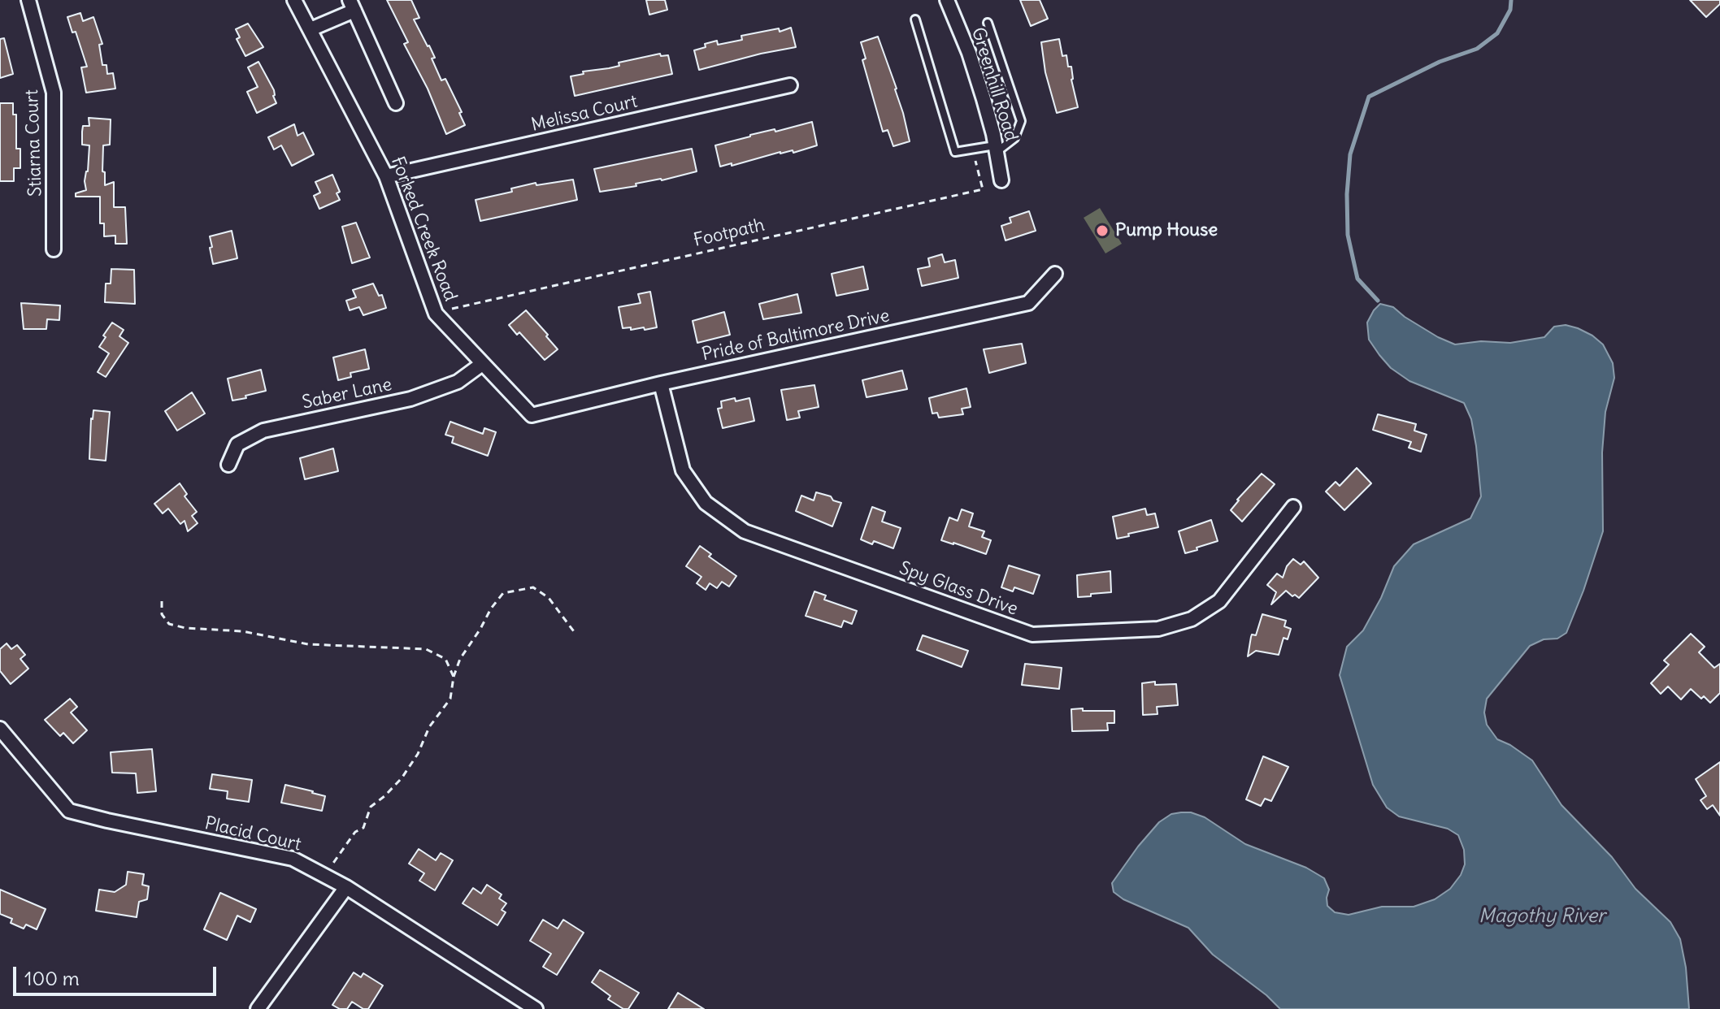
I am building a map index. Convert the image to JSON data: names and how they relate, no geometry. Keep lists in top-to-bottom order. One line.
{"streets":{"street":["Greenhill Road","Melissa Court","Stiarna Court","Forked Creek Road","Pride of Baltimore Drive","Saber Lane","Spy Glass Drive","Placid Court"],"path":["Footpath"]},"crossings":[["Melissa Court","Forked Creek Road"],["Forked Creek Road","Pride of Baltimore Drive"],["Forked Creek Road","Saber Lane"],["Pride of Baltimore Drive","Spy Glass Drive"]],"water":["Magothy River"],"places":["Pump House"],"scale_bar":"100 m"}
